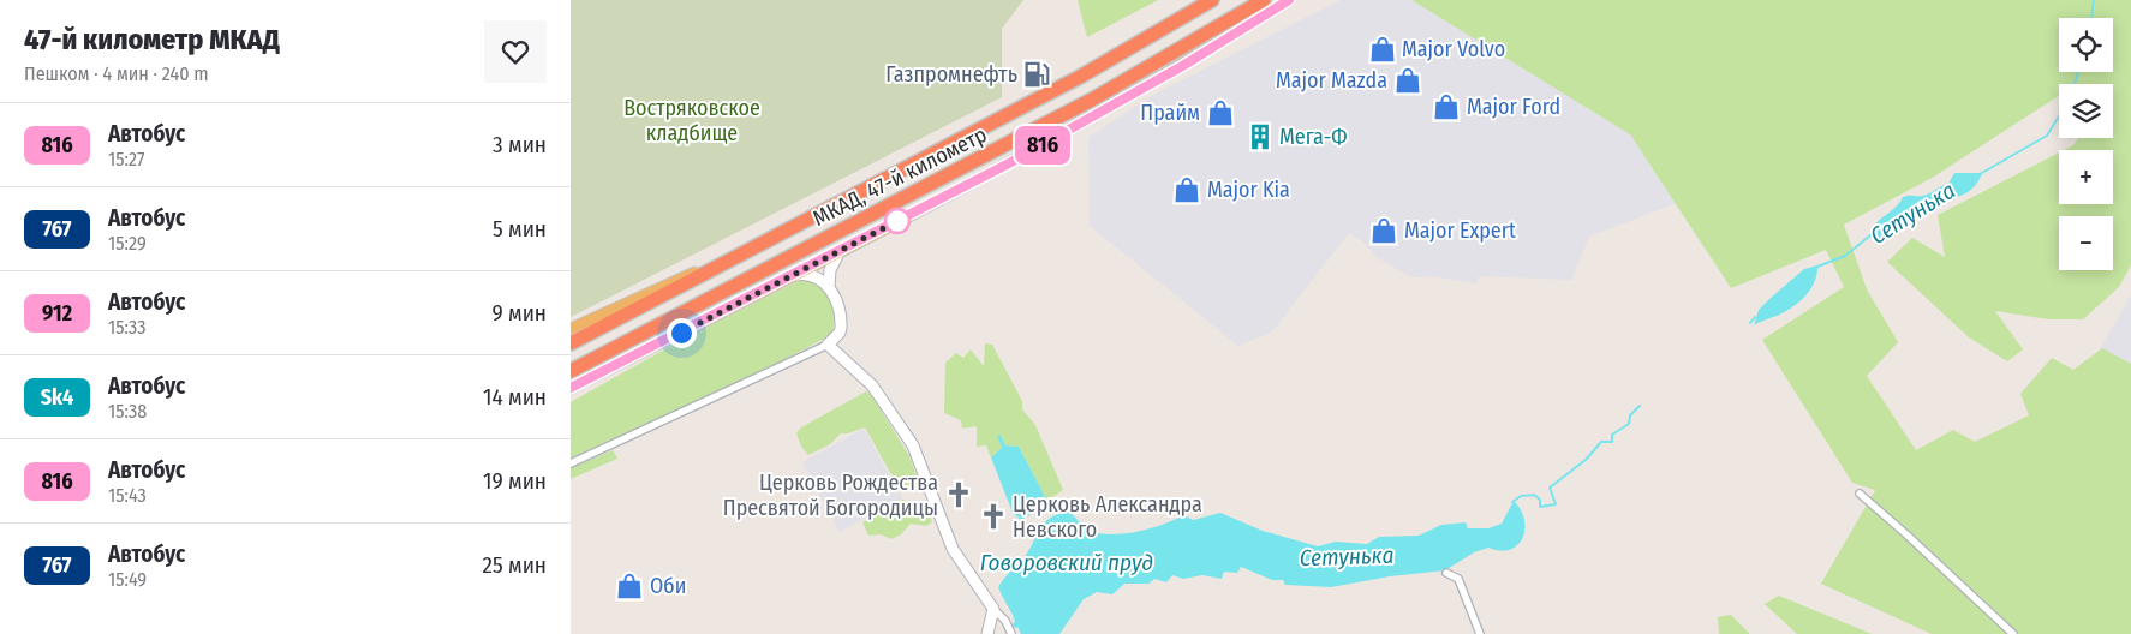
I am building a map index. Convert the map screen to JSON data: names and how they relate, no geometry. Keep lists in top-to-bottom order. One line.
{"streets":{"highway":["МКАД, 47-й километр"]},"water":["Сетунька","Говоровский пруд"],"parks":["Востряковское кладбище"],"places":{"shop":["Major Volvo","Major Mazda","Major Ford","Прайм","Major Kia","Major Expert","Оби"],"fuel station":["Газпромнефть"],"building":["Мега-Ф"],"church":["Церковь Рождества Пресвятой Богородицы","Церковь Александра Невского"]},"lines":["bus line 816"],"page":{"heading":["47-й километр МКАД","Пешком · 4 мин · 240 m"],"on_map":"816","map_buttons":["+","−"],"list":[{"mark":"816","name":"Автобус","note":"15:27","value":"3 мин"},{"mark":"767","name":"Автобус","note":"15:29","value":"5 мин"},{"mark":"912","name":"Автобус","note":"15:33","value":"9 мин"},{"mark":"Sk4","name":"Автобус","note":"15:38","value":"14 мин"},{"mark":"816","name":"Автобус","note":"15:43","value":"19 мин"},{"mark":"767","name":"Автобус","note":"15:49","value":"25 мин"}]}}
